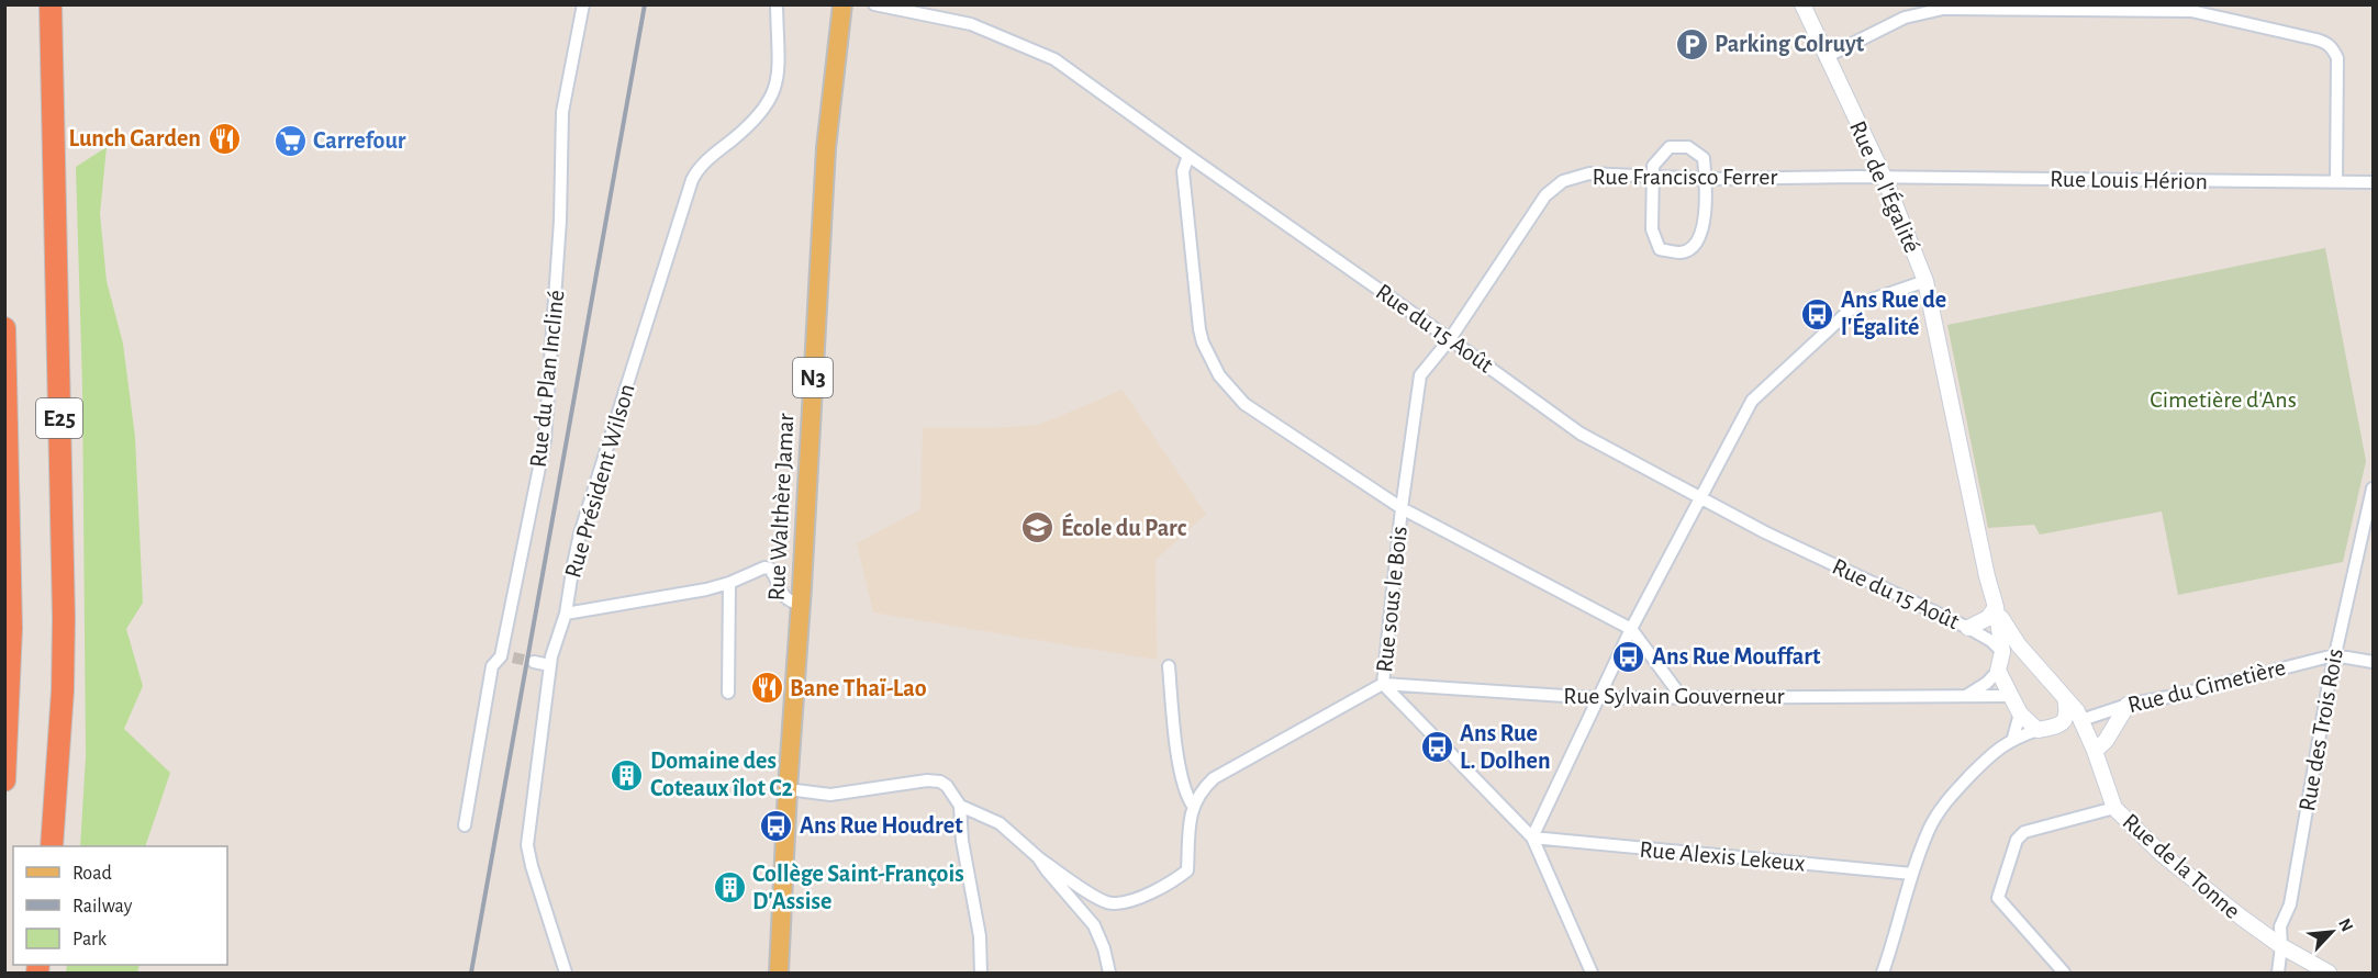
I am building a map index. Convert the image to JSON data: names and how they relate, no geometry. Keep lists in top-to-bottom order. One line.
{"streets":{"highway":["E25"],"main road":["N3","Rue Walthère Jamar"],"street":["Rue Francisco Ferrer","Rue Louis Hérion","Rue de l'Égalité","Rue du 15 Août","Rue du Plan Incliné","Rue Président Wilson","Rue sous le Bois","Rue du Cimetière","Rue Sylvain Gouverneur","Rue des Trois Rois","Rue Alexis Lekeux","Rue de la Tonne"]},"crossings":[["Rue Francisco Ferrer","Rue Louis Hérion"],["Rue Francisco Ferrer","Rue de l'Égalité"],["Rue Francisco Ferrer","Rue du 15 Août"],["Rue Francisco Ferrer","Rue sous le Bois"],["Rue Louis Hérion","Rue de l'Égalité"],["Rue de l'Égalité","Rue du 15 Août"],["Rue de l'Égalité","Rue du Cimetière"],["Rue de l'Égalité","Rue de la Tonne"],["Rue du 15 Août","Rue sous le Bois"],["Rue sous le Bois","Rue Sylvain Gouverneur"],["Rue du Cimetière","Rue des Trois Rois"],["Rue du Cimetière","Rue de la Tonne"],["Rue des Trois Rois","Rue de la Tonne"]],"parks":["Cimetière d'Ans"],"places":{"parking":["Parking Colruyt"],"restaurant":["Lunch Garden","Bane Thaï-Lao"],"supermarket":["Carrefour"],"bus stop":["Ans Rue de l'Égalité","Ans Rue Mouffart","Ans Rue L. Dolhen","Ans Rue Houdret"],"school or university":["École du Parc"],"building":["Domaine des Coteaux îlot C2","Collège Saint-François D'Assise"]},"legend":["Road","Railway","Park"],"north":"top right"}
